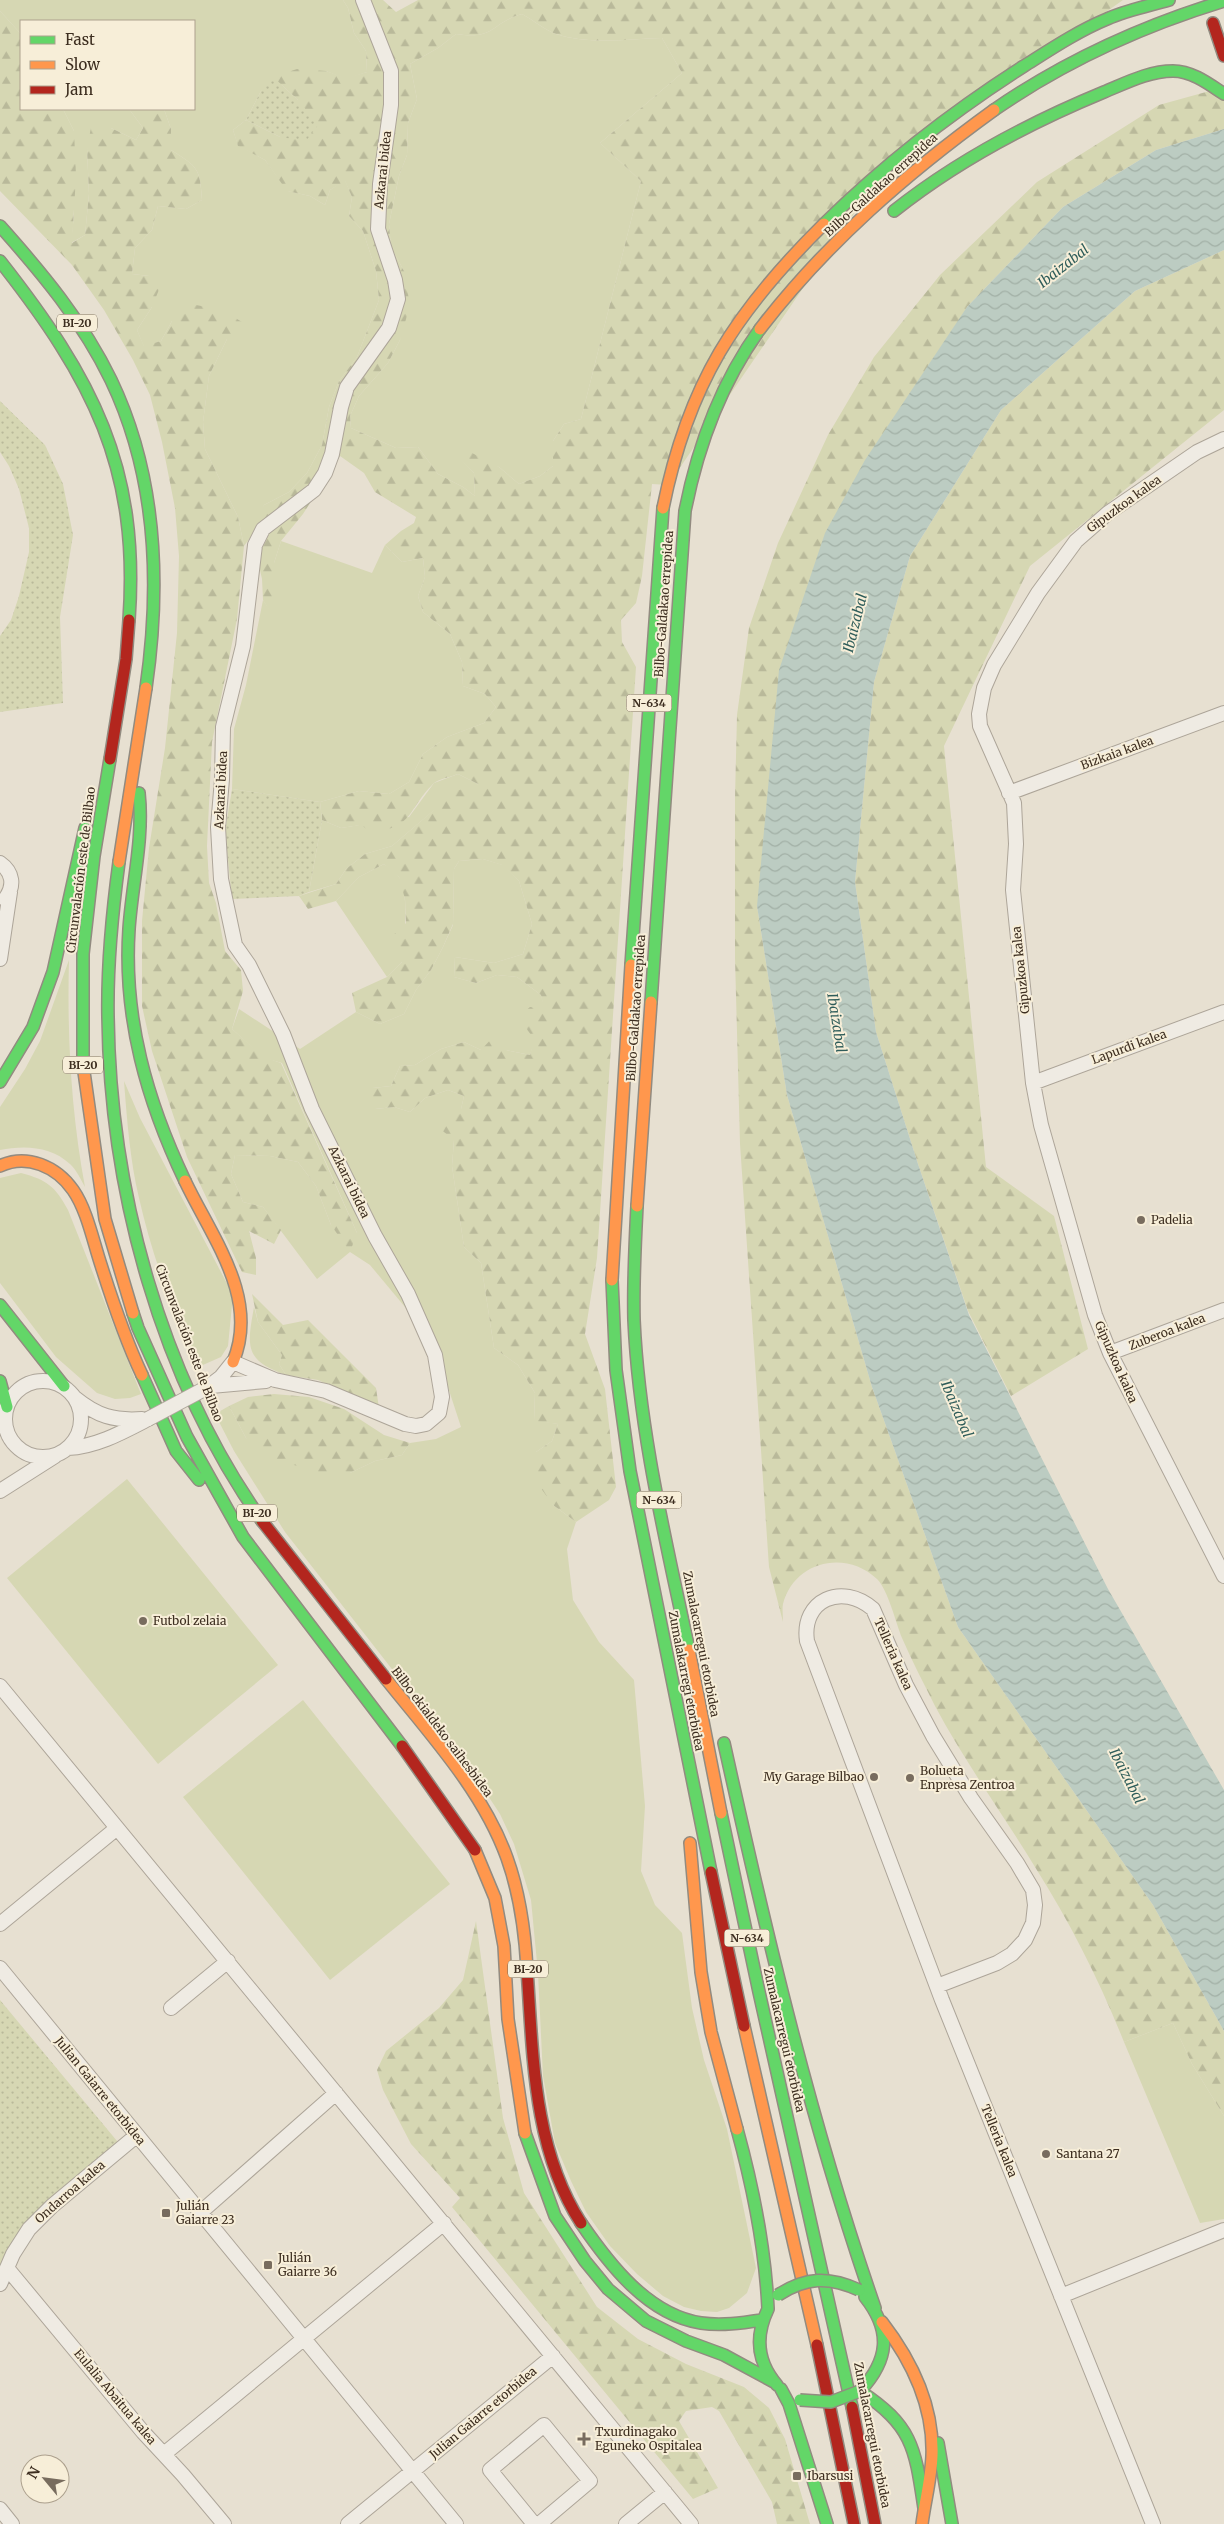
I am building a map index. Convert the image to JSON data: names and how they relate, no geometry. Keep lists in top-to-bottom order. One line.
{"streets":{"main road":["Bilbo-Galdakao errepidea","BI-20","N-634","Circunvalación este de Bilbao","Zumalacarregui etorbidea","Zumalakarregi etorbidea","Bilbo ekialdeko saihesbidea"],"street":["Azkarai bidea","Gipuzkoa kalea","Bizkaia kalea","Lapurdi kalea","Zuberoa kalea","Telleria kalea","Julian Gaiarre etorbidea","Ondarroa kalea","Eulalia Abaitua kalea"]},"crossings":[["Bilbo-Galdakao errepidea","N-634"],["Bilbo-Galdakao errepidea","Zumalacarregui etorbidea"],["Bilbo-Galdakao errepidea","Zumalakarregi etorbidea"],["Gipuzkoa kalea","Bizkaia kalea"],["Gipuzkoa kalea","Lapurdi kalea"],["Gipuzkoa kalea","Zuberoa kalea"],["N-634","Circunvalación este de Bilbao"],["N-634","Zumalacarregui etorbidea"],["N-634","Zumalakarregi etorbidea"],["N-634","Bilbo ekialdeko saihesbidea"],["Circunvalación este de Bilbao","Bilbo ekialdeko saihesbidea"],["Julian Gaiarre etorbidea","Ondarroa kalea"],["Ondarroa kalea","Eulalia Abaitua kalea"]],"water":["Ibaizabal"],"places":{"other":["Padelia","Futbol zelaia","My Garage Bilbao","Bolueta Enpresa Zentroa","Santana 27"],"transit":["Julián Gaiarre 23","Julián Gaiarre 36","Ibarsusi"],"health":["Txurdinagako Eguneko Ospitalea"]},"legend":["Fast","Slow","Jam"],"north":"top left"}
